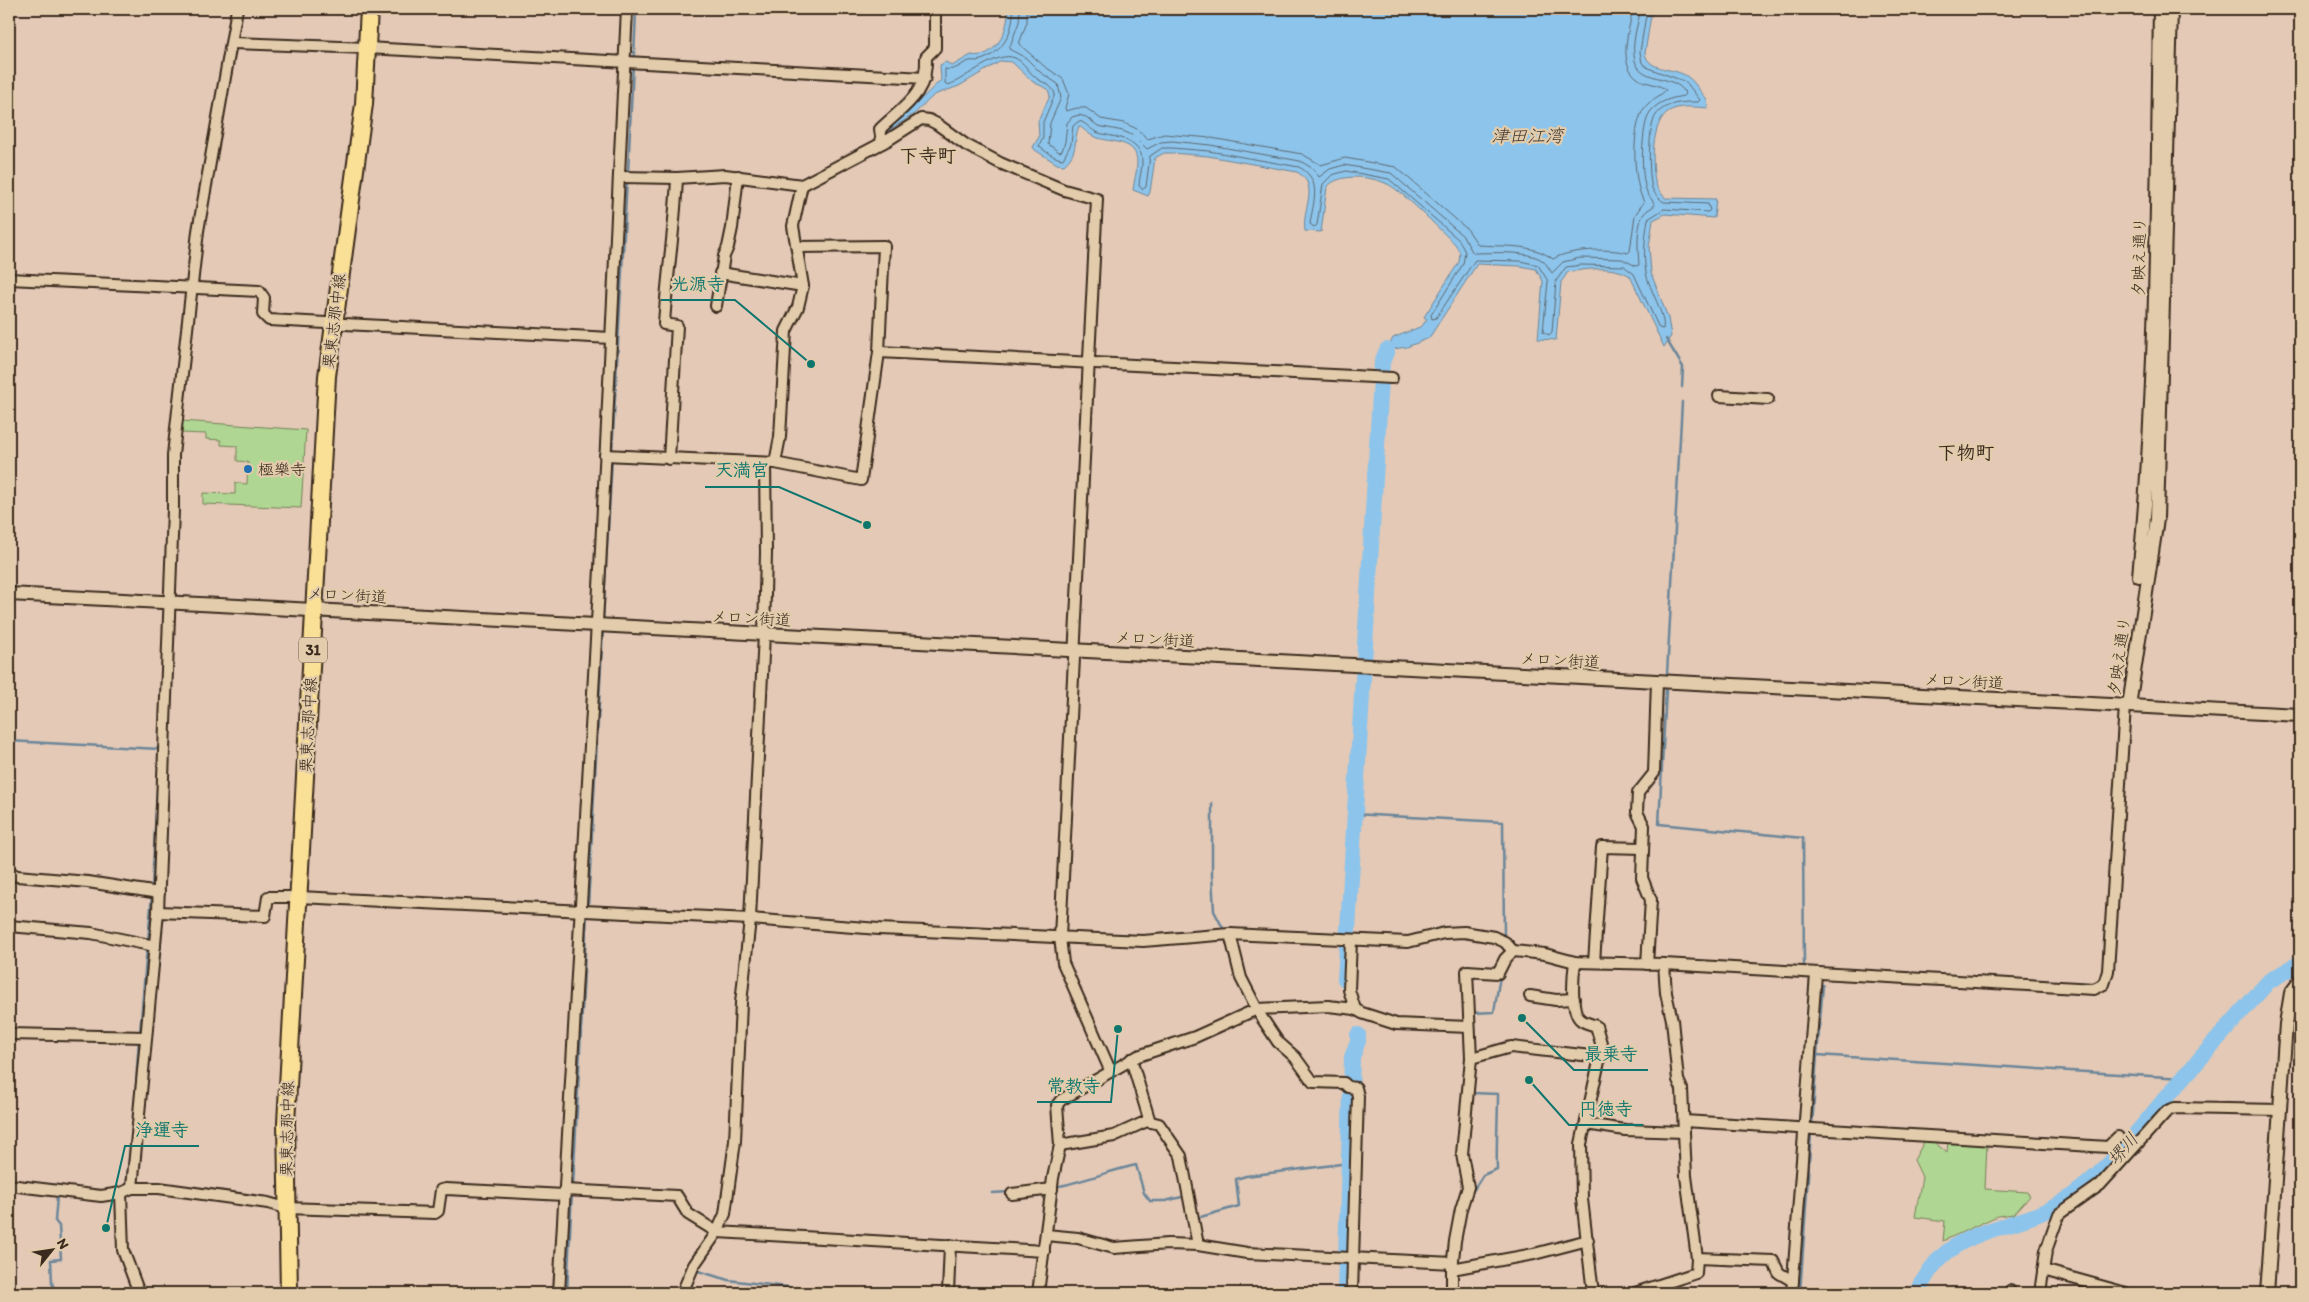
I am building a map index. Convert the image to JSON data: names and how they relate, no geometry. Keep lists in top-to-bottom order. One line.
{"streets":{"main road":["栗東志那中線","31"],"street":["夕映え通り","メロン街道"]},"crossings":[["夕映え通り","メロン街道"],["栗東志那中線","メロン街道"]],"districts":["下寺町","下物町"],"water":["津田江湾","堺川"],"places":["光源寺","極樂寺","天満宮","最乗寺","常教寺","円徳寺","浄運寺"],"north":"top right"}
